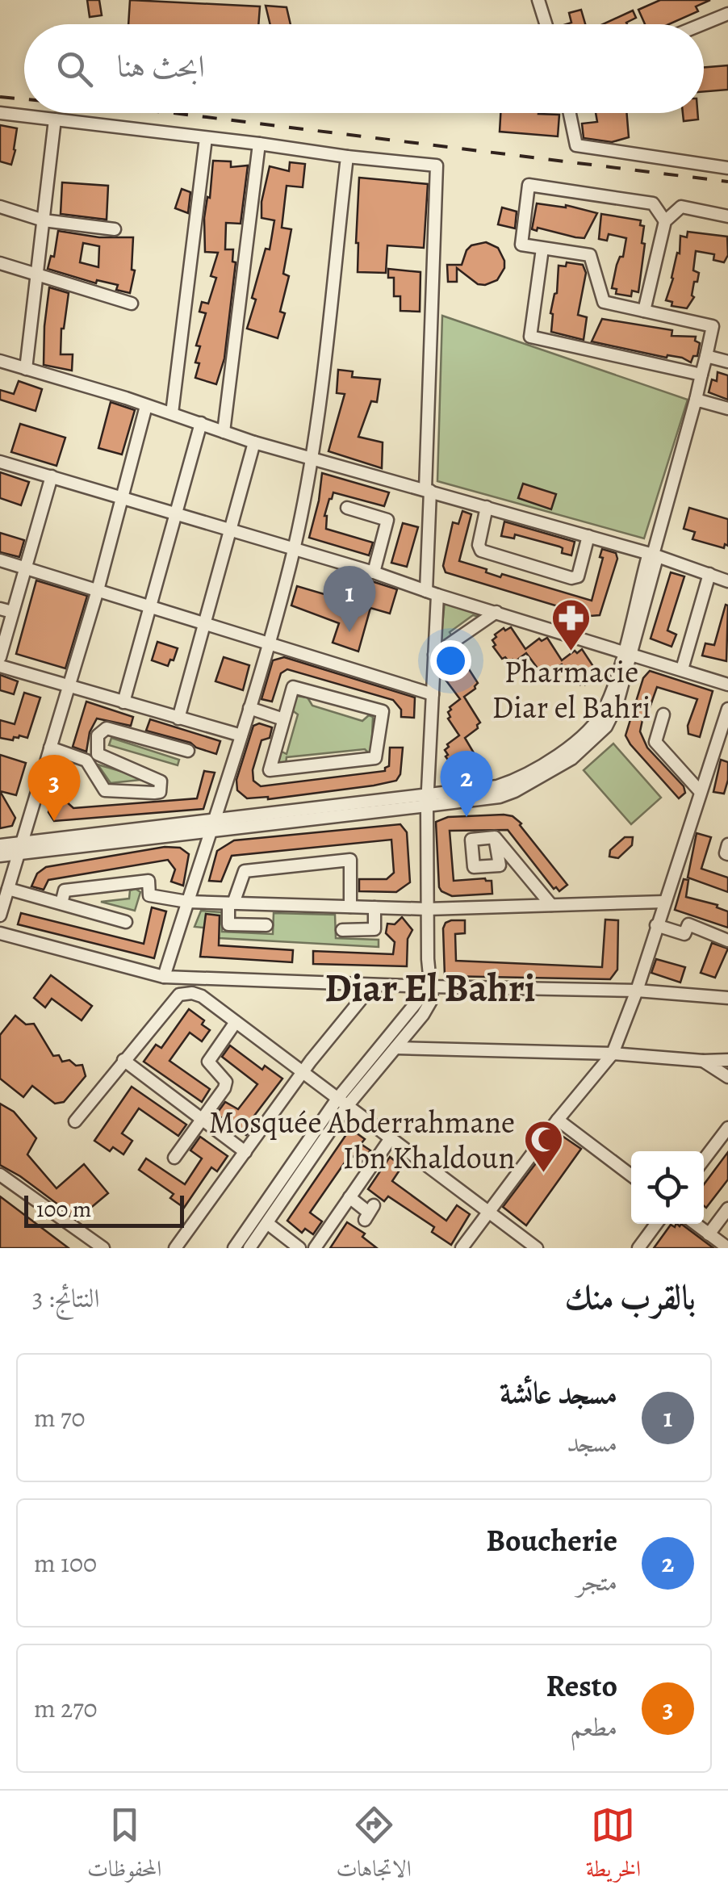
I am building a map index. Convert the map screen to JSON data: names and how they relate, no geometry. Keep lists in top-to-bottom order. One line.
{"districts":["Diar El Bahri"],"places":{"pharmacy":["Pharmacie Diar el Bahri"],"mosque":["Mosquée Abderrahmane Ibn Khaldoun"]},"scale_bar":"100 m","page":{"search":"ابحث هنا","pins":["1","2","3"],"scale":"100 m","heading":["بالقرب منك","النتائج: 3"],"list":[{"mark":"1","name":"مسجد عائشة","note":"مسجد","value":"70 m"},{"mark":"2","name":"Boucherie","note":"متجر","value":"100 m"},{"mark":"3","name":"Resto","note":"مطعم","value":"270 m"}],"nav":["الخريطة","الاتجاهات","المحفوظات"]}}
